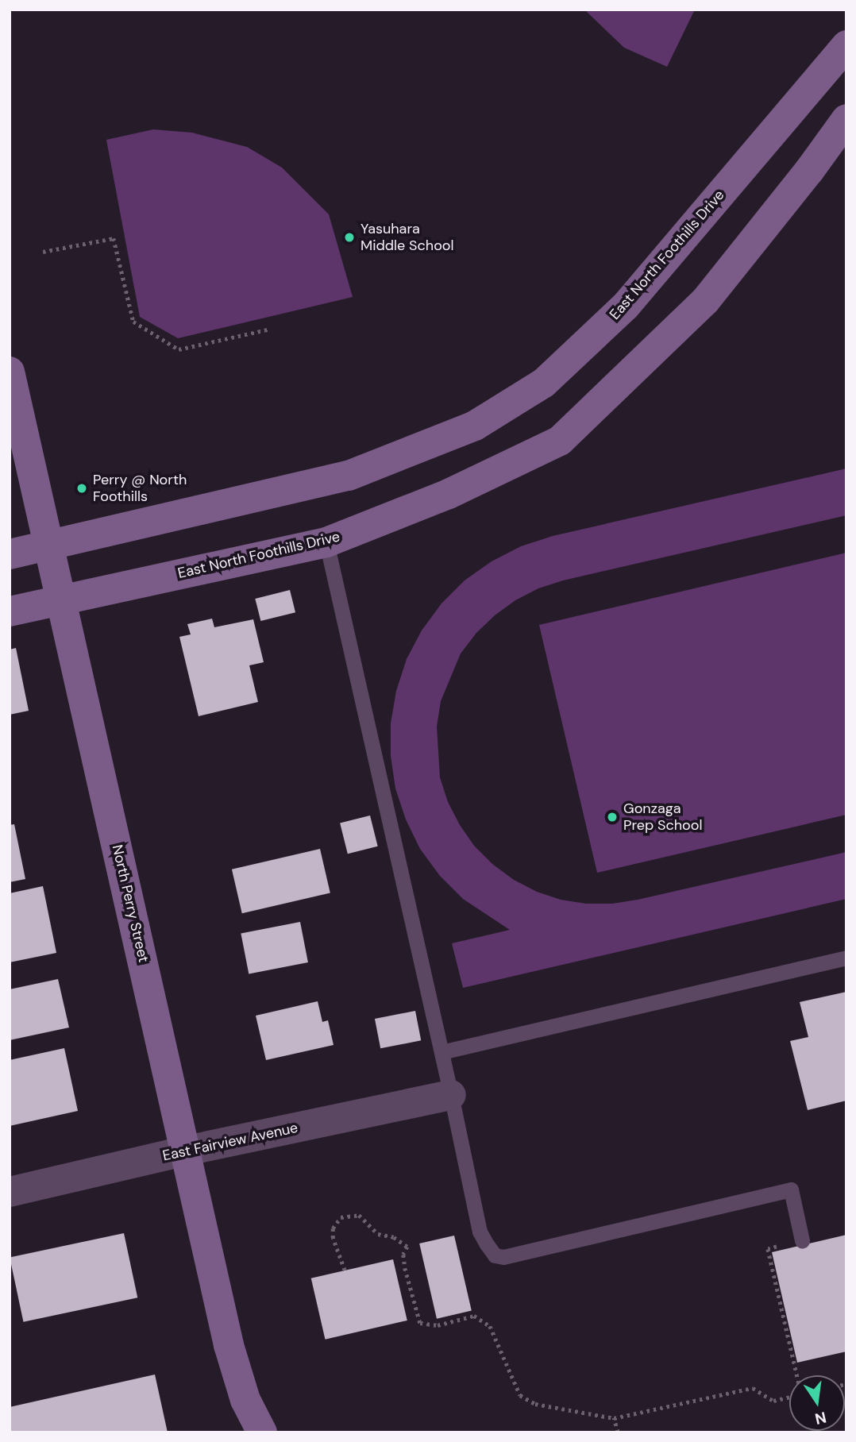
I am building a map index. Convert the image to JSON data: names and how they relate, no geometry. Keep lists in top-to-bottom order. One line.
{"streets":{"main road":["East North Foothills Drive","North Perry Street"],"street":["East Fairview Avenue"]},"crossings":[["East North Foothills Drive","North Perry Street"],["North Perry Street","East Fairview Avenue"]],"places":["Yasuhara Middle School","Perry @ North Foothills","Gonzaga Prep School"],"north":"bottom"}
